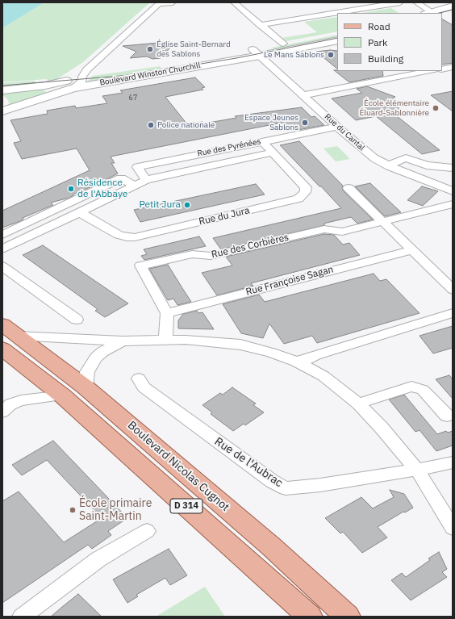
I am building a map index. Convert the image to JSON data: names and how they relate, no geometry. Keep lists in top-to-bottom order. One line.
{"streets":{"main road":["Boulevard Nicolas Cugnot","D 314"],"street":["Boulevard Winston Churchill","Rue du Cantal","Rue des Pyrénées","Rue du Jura","Rue des Corbières","Rue Françoise Sagan","Rue de l'Aubrac"]},"crossings":[["Boulevard Winston Churchill","Rue du Cantal"],["Rue du Cantal","Rue des Pyrénées"],["Rue des Pyrénées","Rue du Jura"],["Rue des Corbières","Rue Françoise Sagan"]],"places":["Église Saint-Bernard des Sablons","Le Mans Sablons","École élémentaire Éluard-Sablonnière","Espace Jeunes Sablons","Police nationale","Résidence de l'Abbaye","Petit Jura","École primaire Saint-Martin"],"house_numbers":["67"],"legend":["Road","Park","Building"]}
